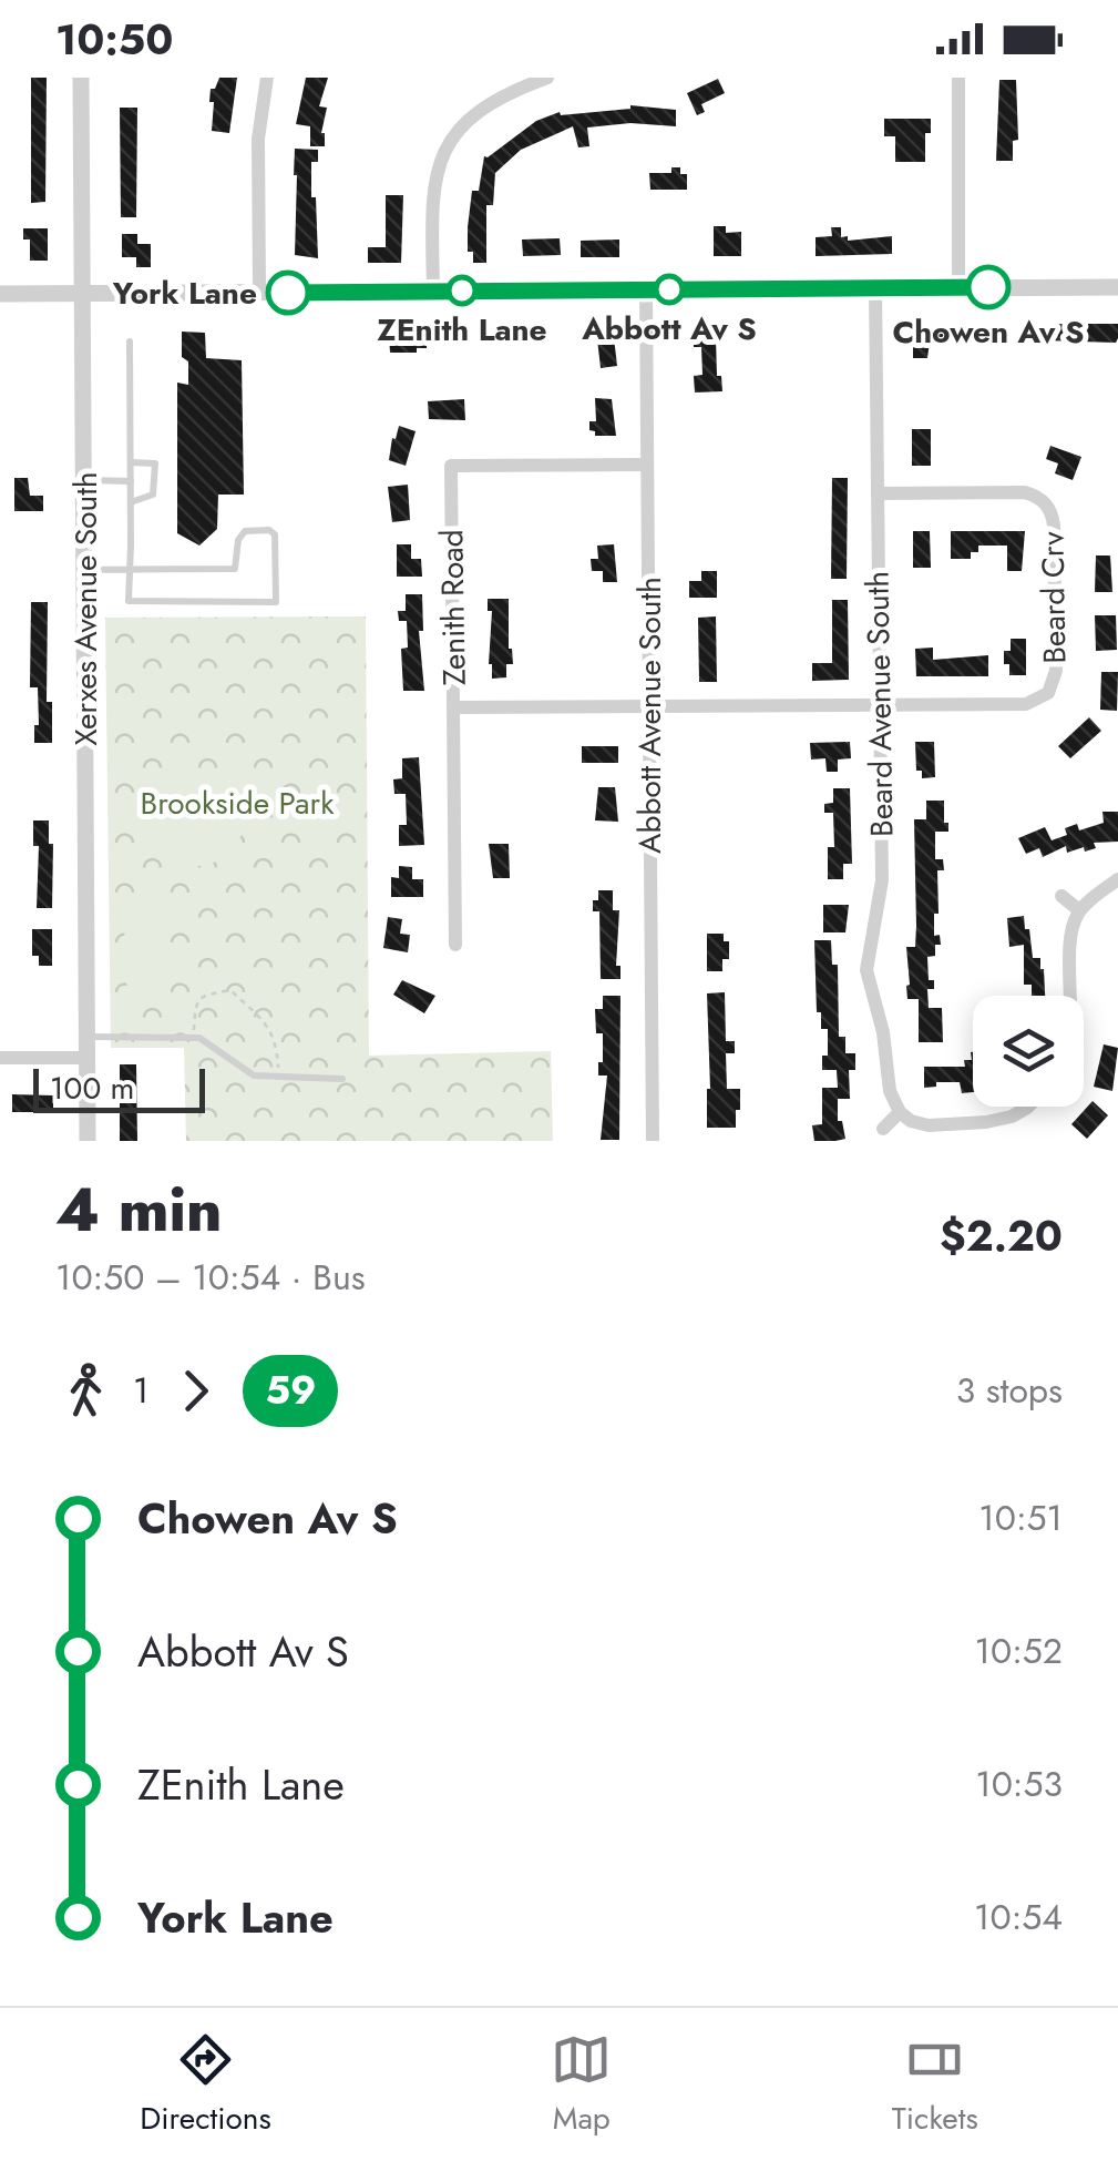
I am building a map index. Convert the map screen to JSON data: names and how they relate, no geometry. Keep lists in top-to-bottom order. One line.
{"streets":{"street":["Beard Crv","Zenith Road","Xerxes Avenue South","Beard Avenue South","Abbott Avenue South"]},"crossings":[["Beard Crv","Beard Avenue South"],["Zenith Road","Abbott Avenue South"]],"parks":["Brookside Park"],"places":["Chowen Av S","Abbott Av S","ZEnith Lane","York Lane"],"lines":["bus line 59"],"scale_bar":"100 m","page":{"status":"10:50","scale":"100 m","heading":["4 min","10:50 – 10:54 · Bus","$2.20"],"legs":["1","59","3 stops"],"list":[{"name":"Chowen Av S","value":"10:51"},{"name":"Abbott Av S","value":"10:52"},{"name":"ZEnith Lane","value":"10:53"},{"name":"York Lane","value":"10:54"}],"tabs":["Directions","Map","Tickets"]}}
